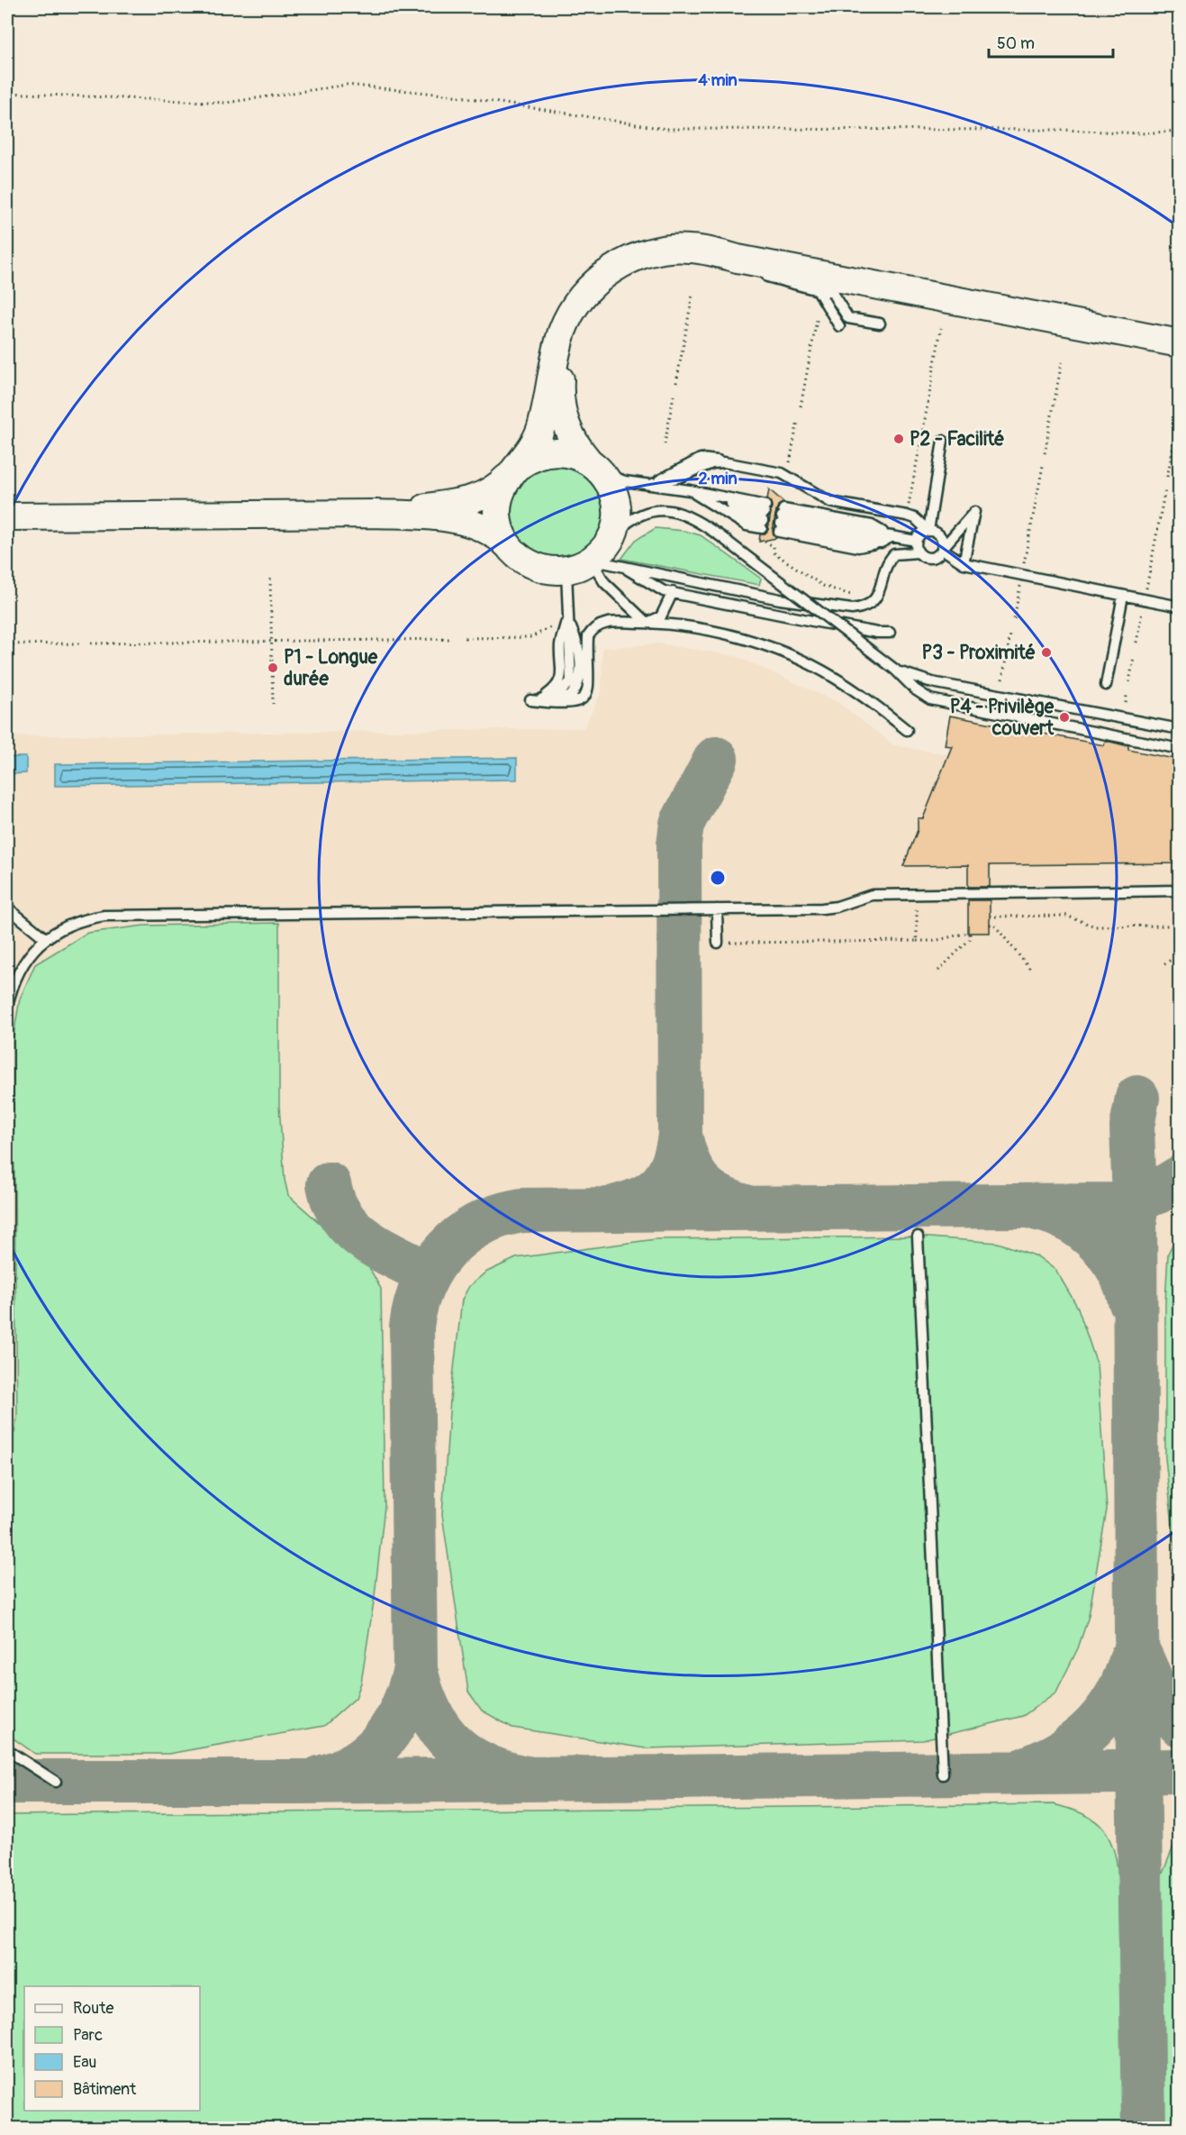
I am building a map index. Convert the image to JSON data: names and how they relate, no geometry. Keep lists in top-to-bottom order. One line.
{"places":["P2 - Facilité","P3 - Proximité","P1 - Longue durée","P4 - Privilège couvert"],"legend":["Route","Parc","Eau","Bâtiment"],"scale_bar":"50 m","rings":["4 min","2 min"]}
